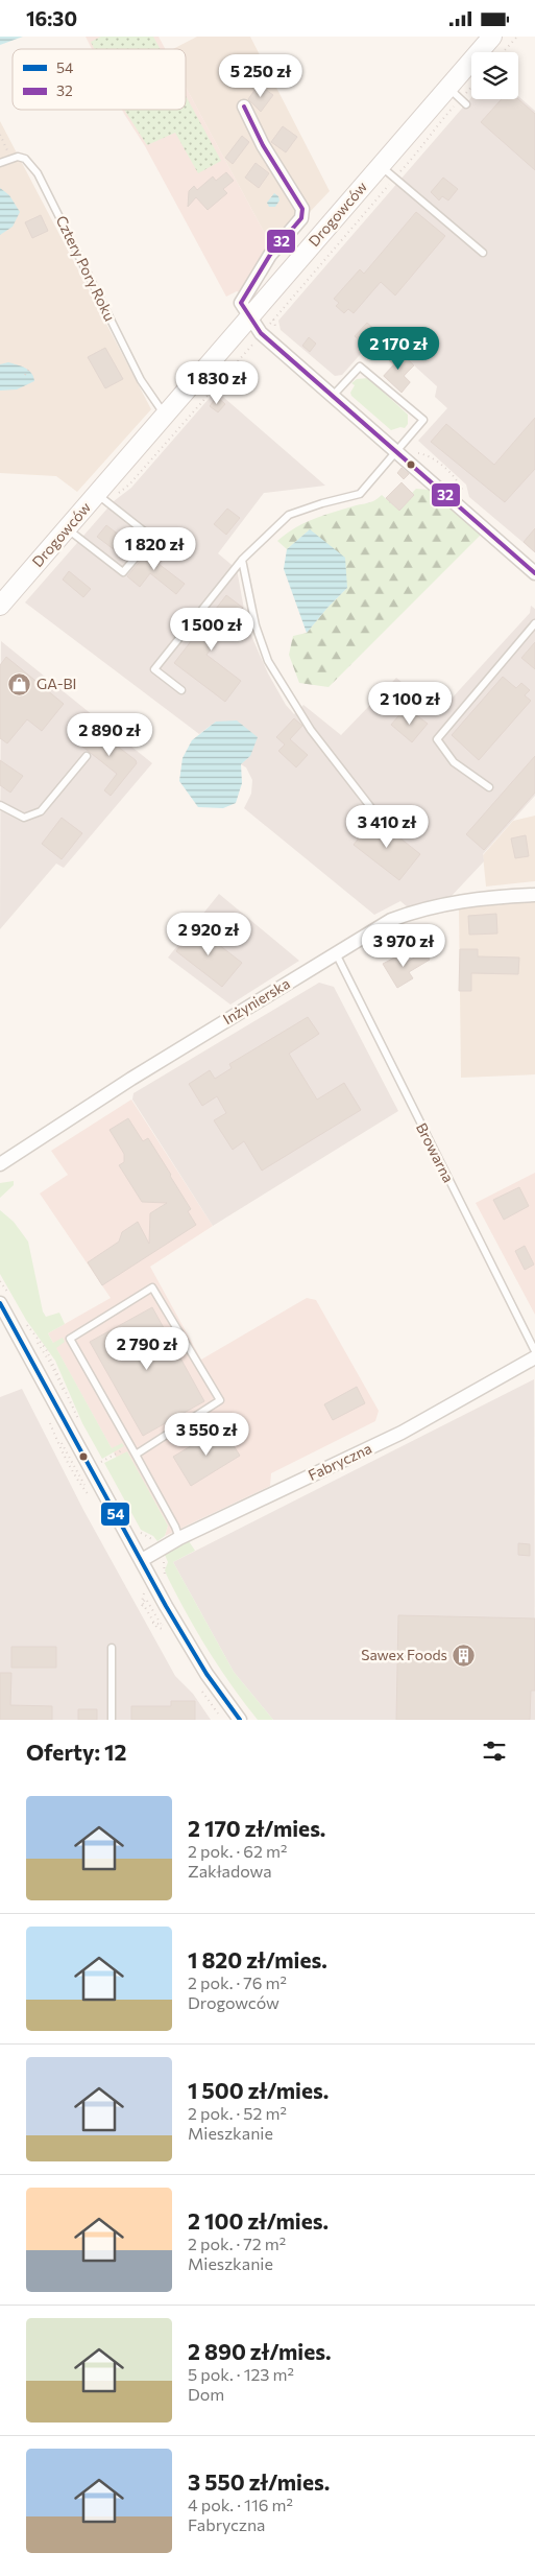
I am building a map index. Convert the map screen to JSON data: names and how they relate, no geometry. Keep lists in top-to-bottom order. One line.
{"streets":{"main road":["Drogowców"],"street":["Inżynierska","Fabryczna"],"lane":["Cztery Pory Roku","Browarna"]},"crossings":[["Drogowców","Cztery Pory Roku"],["Inżynierska","Browarna"]],"places":{"shop":["GA-BI"],"building":["Sawex Foods"]},"lines":["transit line 32","transit line 54"],"legend":["54","32"],"page":{"status":"16:30","price":["5 250 zł","2 170 zł","1 830 zł","1 820 zł","1 500 zł","2 100 zł","2 890 zł","3 410 zł","2 920 zł","3 970 zł","2 790 zł","3 550 zł"],"heading":"Oferty: 12","list":[{"name":"2 170 zł/mies.","note":"2 pok. · 62 m² · Zakładowa"},{"name":"1 820 zł/mies.","note":"2 pok. · 76 m² · Drogowców"},{"name":"1 500 zł/mies.","note":"2 pok. · 52 m² · Mieszkanie"},{"name":"2 100 zł/mies.","note":"2 pok. · 72 m² · Mieszkanie"},{"name":"2 890 zł/mies.","note":"5 pok. · 123 m² · Dom"},{"name":"3 550 zł/mies.","note":"4 pok. · 116 m² · Fabryczna"}]}}
